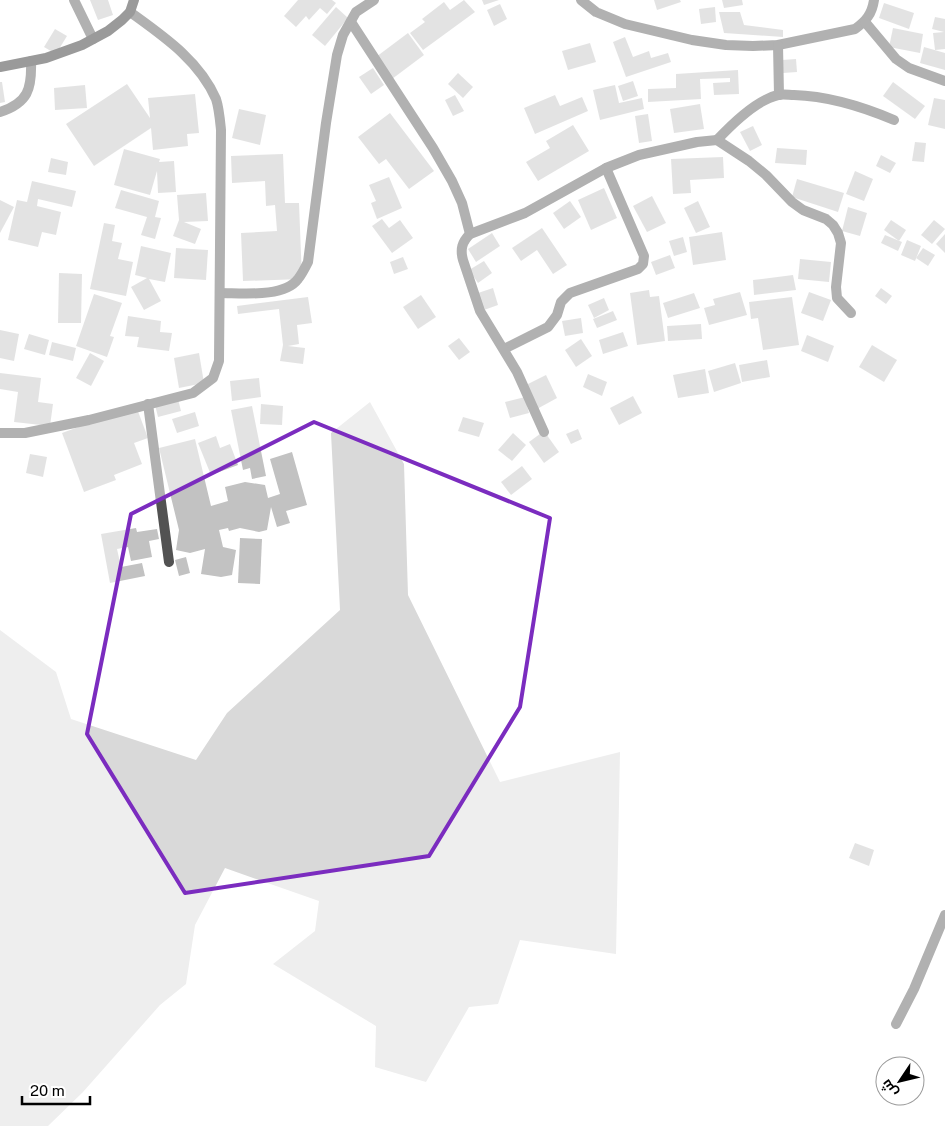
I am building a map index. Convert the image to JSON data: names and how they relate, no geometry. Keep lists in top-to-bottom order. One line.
{"scale_bar":"20 m","north":"bottom left"}
